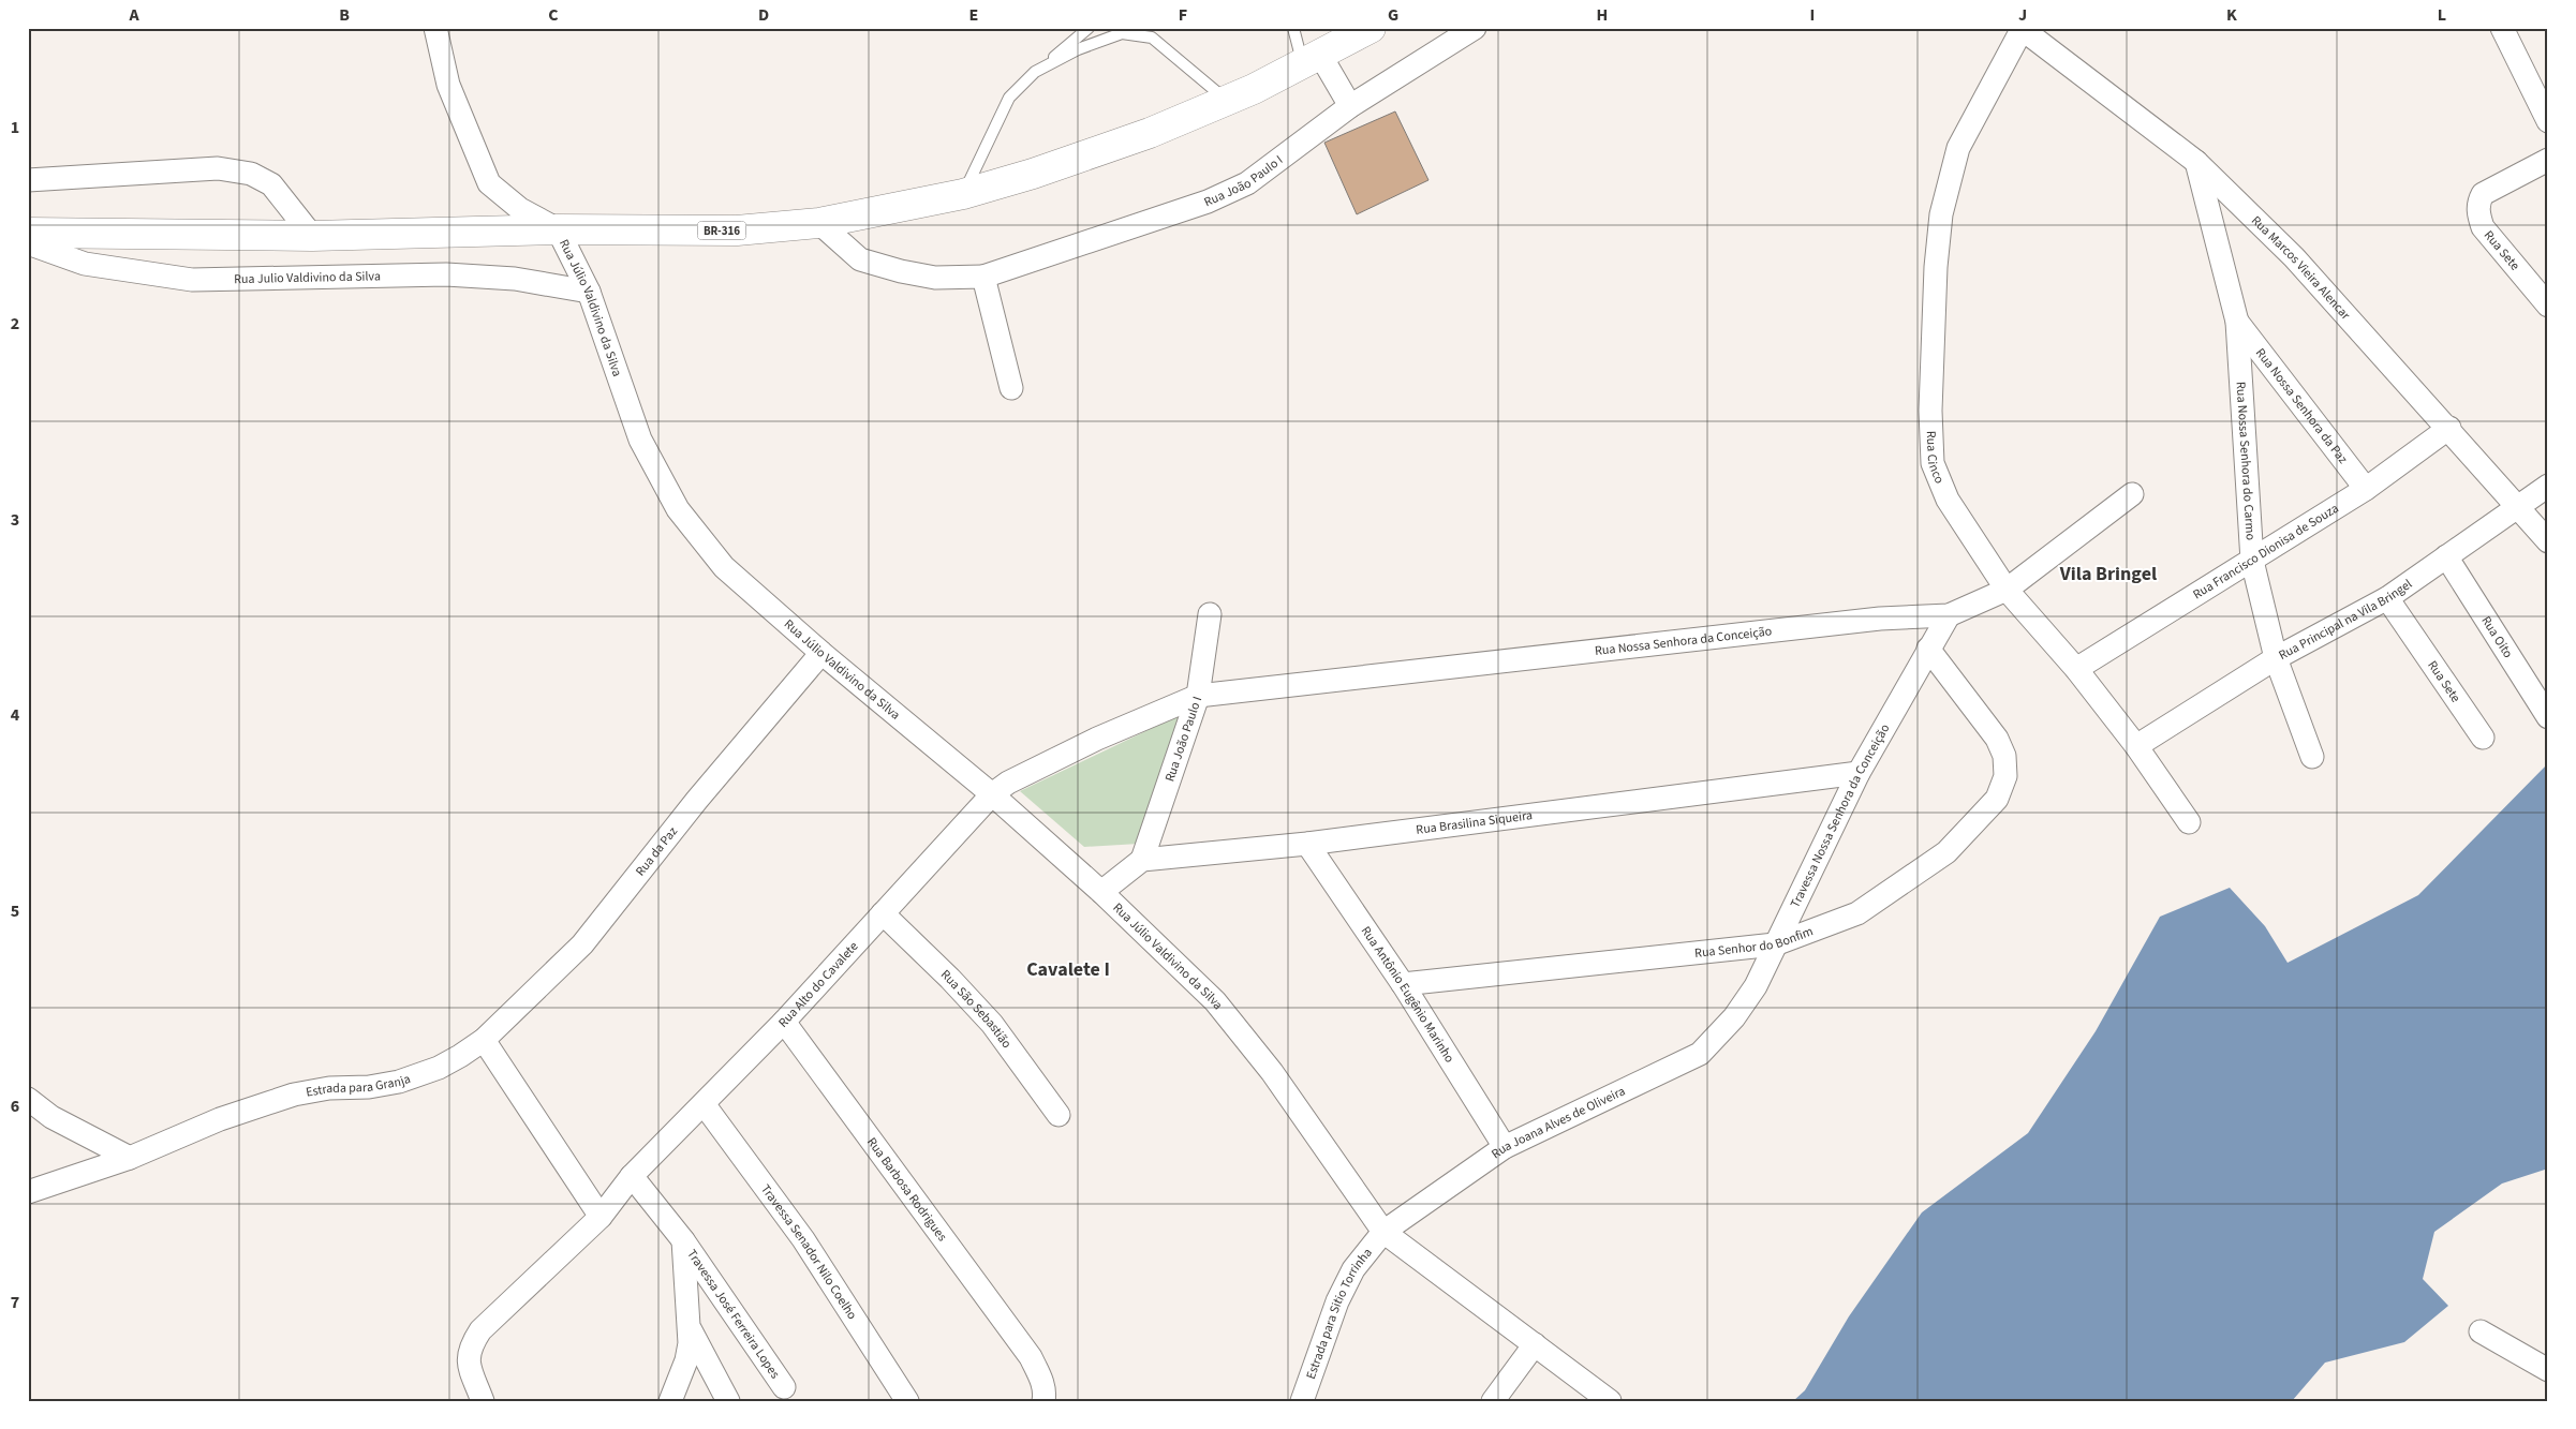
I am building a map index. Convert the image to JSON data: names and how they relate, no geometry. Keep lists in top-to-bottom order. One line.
{"streets":{"highway":["BR-316"],"street":["Rua João Paulo I","Rua Sete","Rua Marcos Vieira Alencar","Rua Julio Valdivino da Silva","Rua Júlio Valdivino da Silva","Rua Nossa Senhora da Paz","Rua Cinco","Rua Nossa Senhora do Carmo","Rua Francisco Dionisa de Souza","Rua Principal na Vila Bringel","Rua Oito","Rua Nossa Senhora da Conceição","Travessa Nossa Senhora da Conceição","Rua Brasilina Siqueira","Rua da Paz","Rua Senhor do Bonfim","Rua Alto do Cavalete","Rua Antônio Eugênio Marinho","Rua São Sebastião","Estrada para Granja","Rua Joana Alves de Oliveira","Rua Barbosa Rodrigues","Travessa Senador Nilo Coelho","Travessa José Ferreira Lopes","Estrada para Sitio Torrinha"]},"crossings":[["Rua João Paulo I","BR-316"],["Rua João Paulo I","Rua Nossa Senhora da Conceição"],["Rua João Paulo I","Rua Brasilina Siqueira"],["Rua João Paulo I","Rua Alto do Cavalete"],["BR-316","Rua Julio Valdivino da Silva"],["BR-316","Rua Júlio Valdivino da Silva"],["Rua Sete","Rua Principal na Vila Bringel"],["Rua Marcos Vieira Alencar","Rua Cinco"],["Rua Marcos Vieira Alencar","Rua Nossa Senhora do Carmo"],["Rua Marcos Vieira Alencar","Rua Francisco Dionisa de Souza"],["Rua Marcos Vieira Alencar","Rua Principal na Vila Bringel"],["Rua Julio Valdivino da Silva","Rua Júlio Valdivino da Silva"],["Rua Júlio Valdivino da Silva","Rua da Paz"],["Rua Júlio Valdivino da Silva","Rua Alto do Cavalete"],["Rua Júlio Valdivino da Silva","Rua Joana Alves de Oliveira"],["Rua Júlio Valdivino da Silva","Estrada para Sitio Torrinha"],["Rua Nossa Senhora da Paz","Rua Nossa Senhora do Carmo"],["Rua Nossa Senhora da Paz","Rua Francisco Dionisa de Souza"],["Rua Cinco","Rua Francisco Dionisa de Souza"],["Rua Cinco","Rua Principal na Vila Bringel"],["Rua Cinco","Rua Nossa Senhora da Conceição"],["Rua Nossa Senhora do Carmo","Rua Francisco Dionisa de Souza"],["Rua Nossa Senhora do Carmo","Rua Principal na Vila Bringel"],["Rua Principal na Vila Bringel","Rua Oito"],["Rua Nossa Senhora da Conceição","Travessa Nossa Senhora da Conceição"],["Rua Nossa Senhora da Conceição","Rua Alto do Cavalete"],["Travessa Nossa Senhora da Conceição","Rua Brasilina Siqueira"],["Travessa Nossa Senhora da Conceição","Rua Senhor do Bonfim"],["Travessa Nossa Senhora da Conceição","Rua Joana Alves de Oliveira"],["Rua Brasilina Siqueira","Rua Antônio Eugênio Marinho"],["Rua da Paz","Estrada para Granja"],["Rua Senhor do Bonfim","Rua Antônio Eugênio Marinho"],["Rua Alto do Cavalete","Rua São Sebastião"],["Rua Alto do Cavalete","Rua Barbosa Rodrigues"],["Rua Alto do Cavalete","Travessa Senador Nilo Coelho"],["Rua Alto do Cavalete","Travessa José Ferreira Lopes"],["Rua Antônio Eugênio Marinho","Rua Joana Alves de Oliveira"],["Rua Joana Alves de Oliveira","Estrada para Sitio Torrinha"]],"districts":["Vila Bringel","Cavalete I"],"grid":{"columns":["A","B","C","D","E","F","G","H","I","J","K","L"],"rows":["1","2","3","4","5","6","7"]}}
